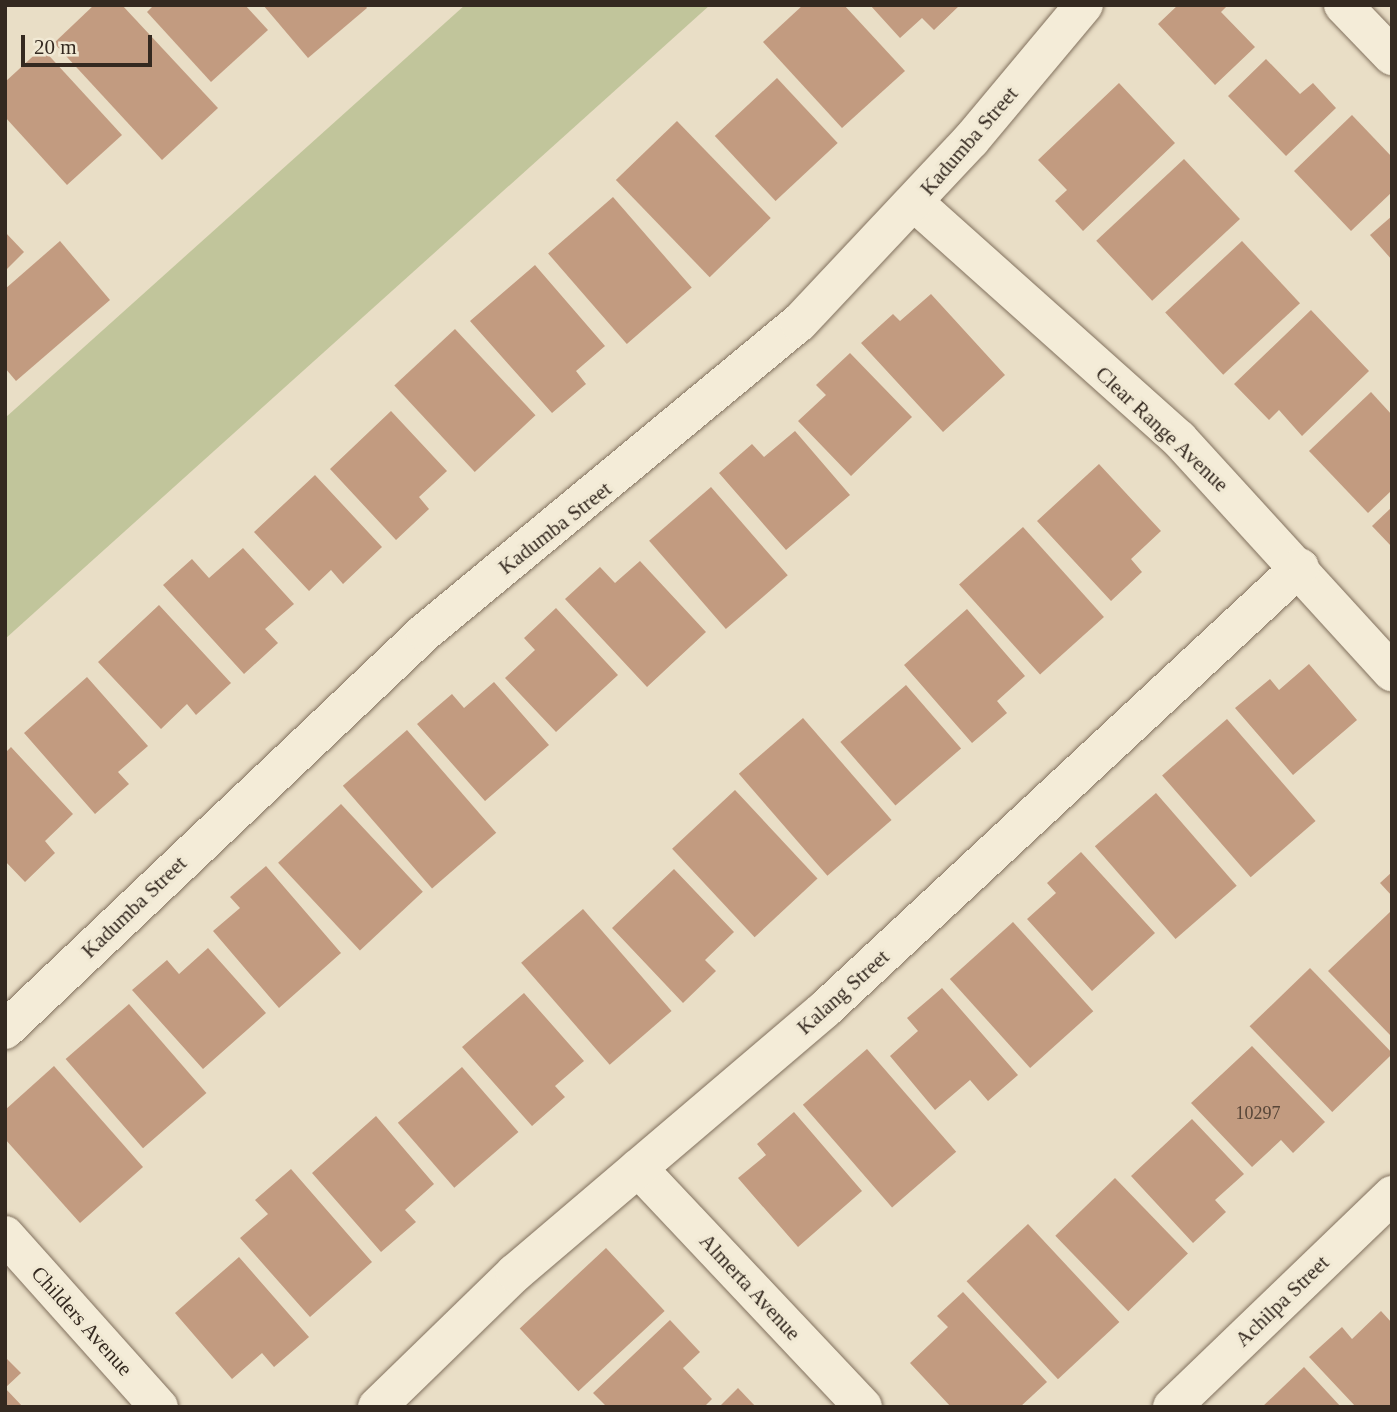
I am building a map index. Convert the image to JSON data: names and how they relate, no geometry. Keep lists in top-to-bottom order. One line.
{"streets":{"street":["Kadumba Street","Clear Range Avenue","Kalang Street","Almerta Avenue","Achilpa Street","Childers Avenue"]},"crossings":[["Kadumba Street","Clear Range Avenue"],["Clear Range Avenue","Kalang Street"],["Kalang Street","Almerta Avenue"]],"house_numbers":["10297"],"scale_bar":"20 m"}
